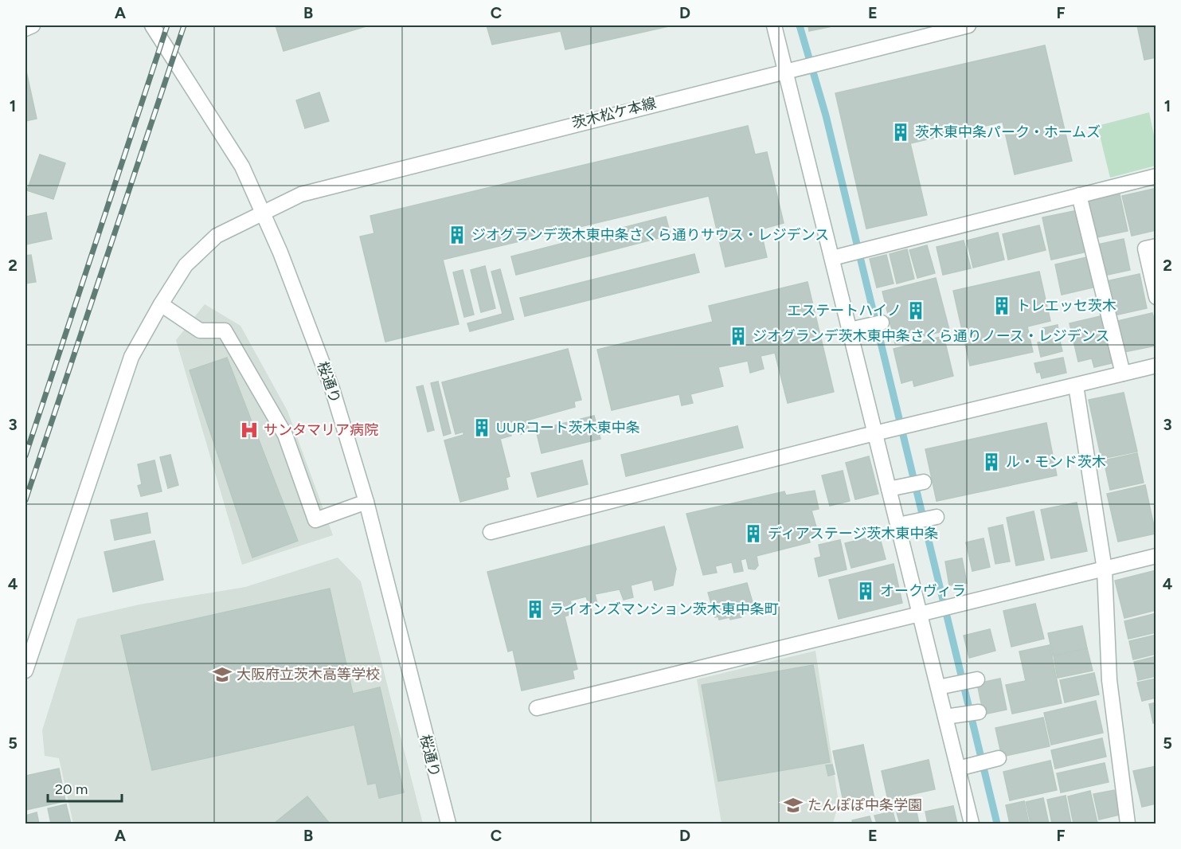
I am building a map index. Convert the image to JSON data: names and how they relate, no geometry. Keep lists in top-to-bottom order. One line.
{"streets":{"street":["茨木松ケ本線","桜通り"]},"crossings":[["茨木松ケ本線","桜通り"]],"places":{"building":["茨木東中条パーク・ホームズ","ジオグランデ茨木東中条さくら通りサウス・レジデンス","トレエッセ茨木","エステートハイノ","ジオグランデ茨木東中条さくら通りノース・レジデンス","UURコート茨木東中条","ル・モンド茨木","ディアステージ茨木東中条","オークヴィラ","ライオンズマンション茨木東中条町"],"hospital":["サンタマリア病院"],"school or university":["大阪府立茨木高等学校","たんぽぽ中条学園"]},"scale_bar":"20 m","grid":{"columns":["A","B","C","D","E","F"],"rows":["1","2","3","4","5"]}}
